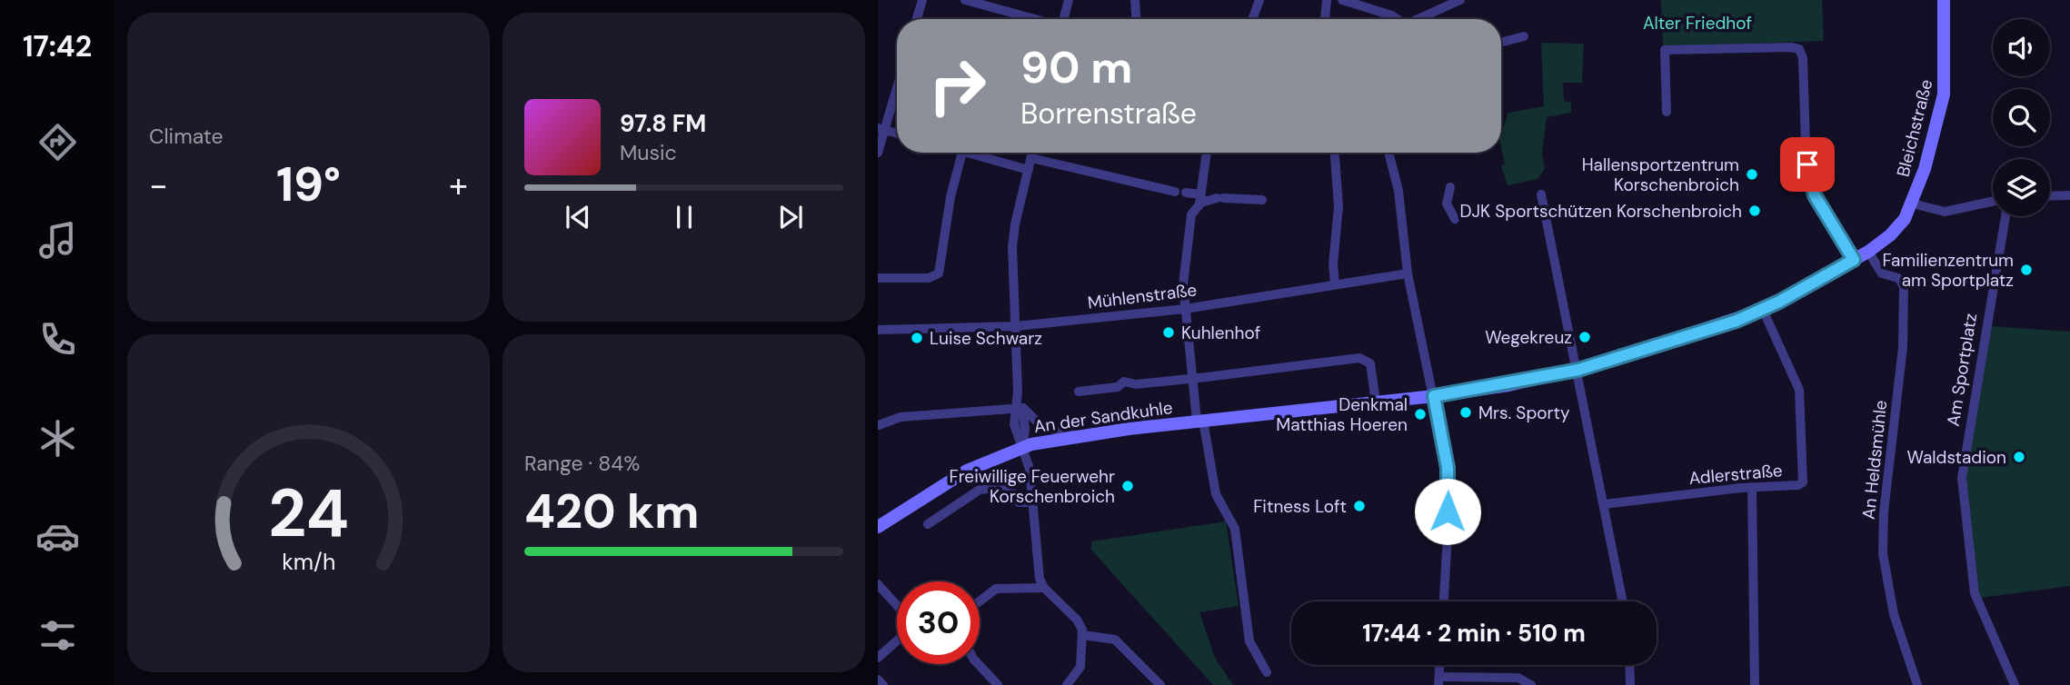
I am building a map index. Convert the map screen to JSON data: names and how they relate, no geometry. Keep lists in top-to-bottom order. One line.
{"streets":{"main road":["Bleichstraße","An der Sandkuhle"],"street":["Mühlenstraße","Am Sportplatz","An Heldsmühle","Adlerstraße"]},"crossings":[["Bleichstraße","An der Sandkuhle"],["An der Sandkuhle","An Heldsmühle"],["An der Sandkuhle","Adlerstraße"]],"parks":["Alter Friedhof"],"places":["Hallensportzentrum Korschenbroich","DJK Sportschützen Korschenbroich","Familienzentrum am Sportplatz","Kuhlenhof","Wegekreuz","Luise Schwarz","Mrs. Sporty","Denkmal Matthias Hoeren","Waldstadion","Freiwillige Feuerwehr Korschenbroich","Fitness Loft"],"page":{"tabs":"17:42","tile":["Climate",["Range · 84%","420 km"]],"turn":["90 m","Borrenstraße"],"song":["97.8 FM","Music"],"heat":["−","19°","+"],"limit":"30","trip":"17:44 · 2 min · 510 m","gauge":["24","km/h"]}}
